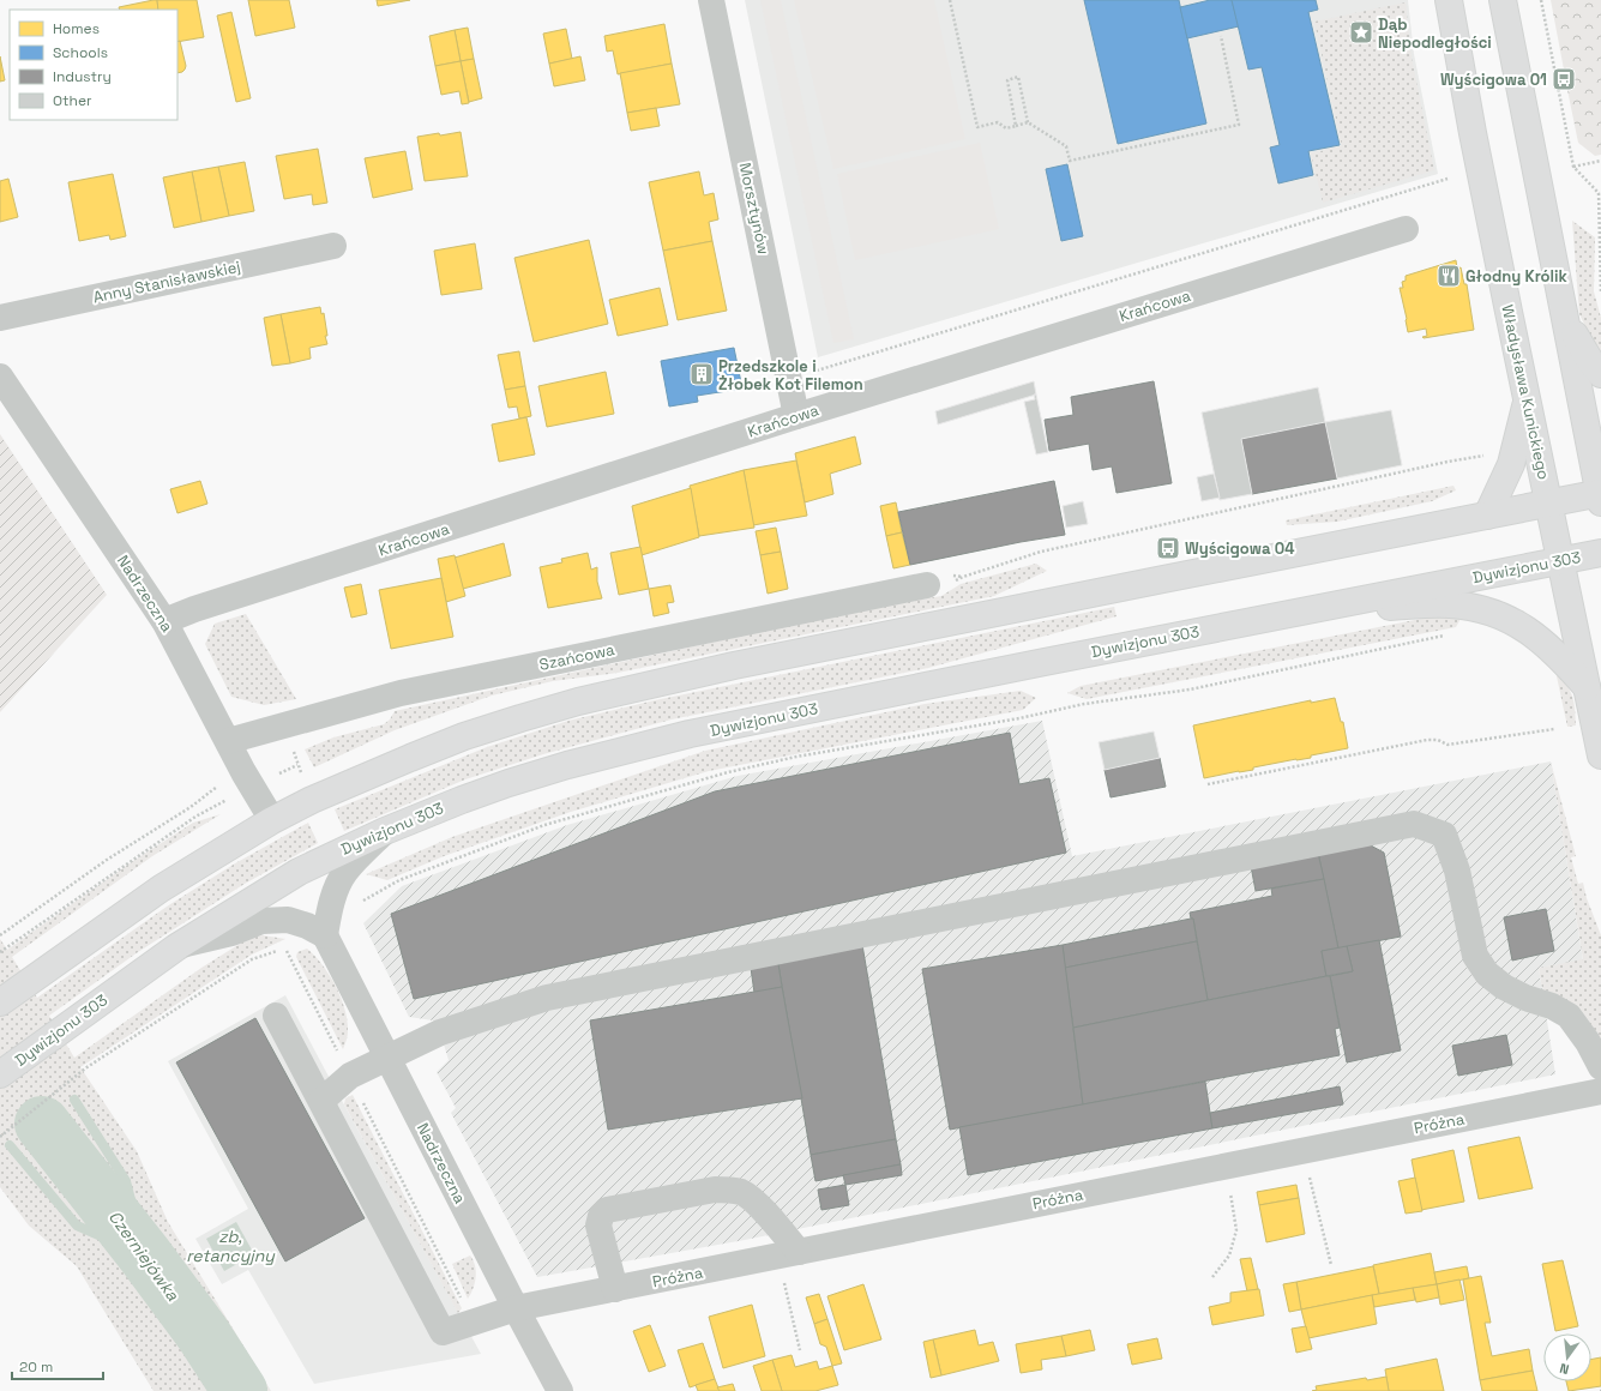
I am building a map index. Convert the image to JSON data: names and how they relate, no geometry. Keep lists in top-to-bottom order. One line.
{"streets":{"main road":["Władysława Kunickiego","Dywizjonu 303"],"street":["Morsztynów","Anny Stanisławskiej","Krańcowa","Nadrzeczna","Szańcowa","Próżna"]},"crossings":[["Morsztynów","Krańcowa"],["Krańcowa","Nadrzeczna"],["Władysława Kunickiego","Dywizjonu 303"],["Nadrzeczna","Szańcowa"],["Nadrzeczna","Próżna"]],"water":["zb, retancyjny","Czerniejówka"],"places":{"place":["Dąb Niepodległości"],"bus stop":["Wyścigowa 01","Wyścigowa 04"],"restaurant":["Głodny Królik"],"building":["Przedszkole i Żłobek Kot Filemon"]},"legend":["Homes","Schools","Industry","Other"],"scale_bar":"20 m","north":"bottom"}
